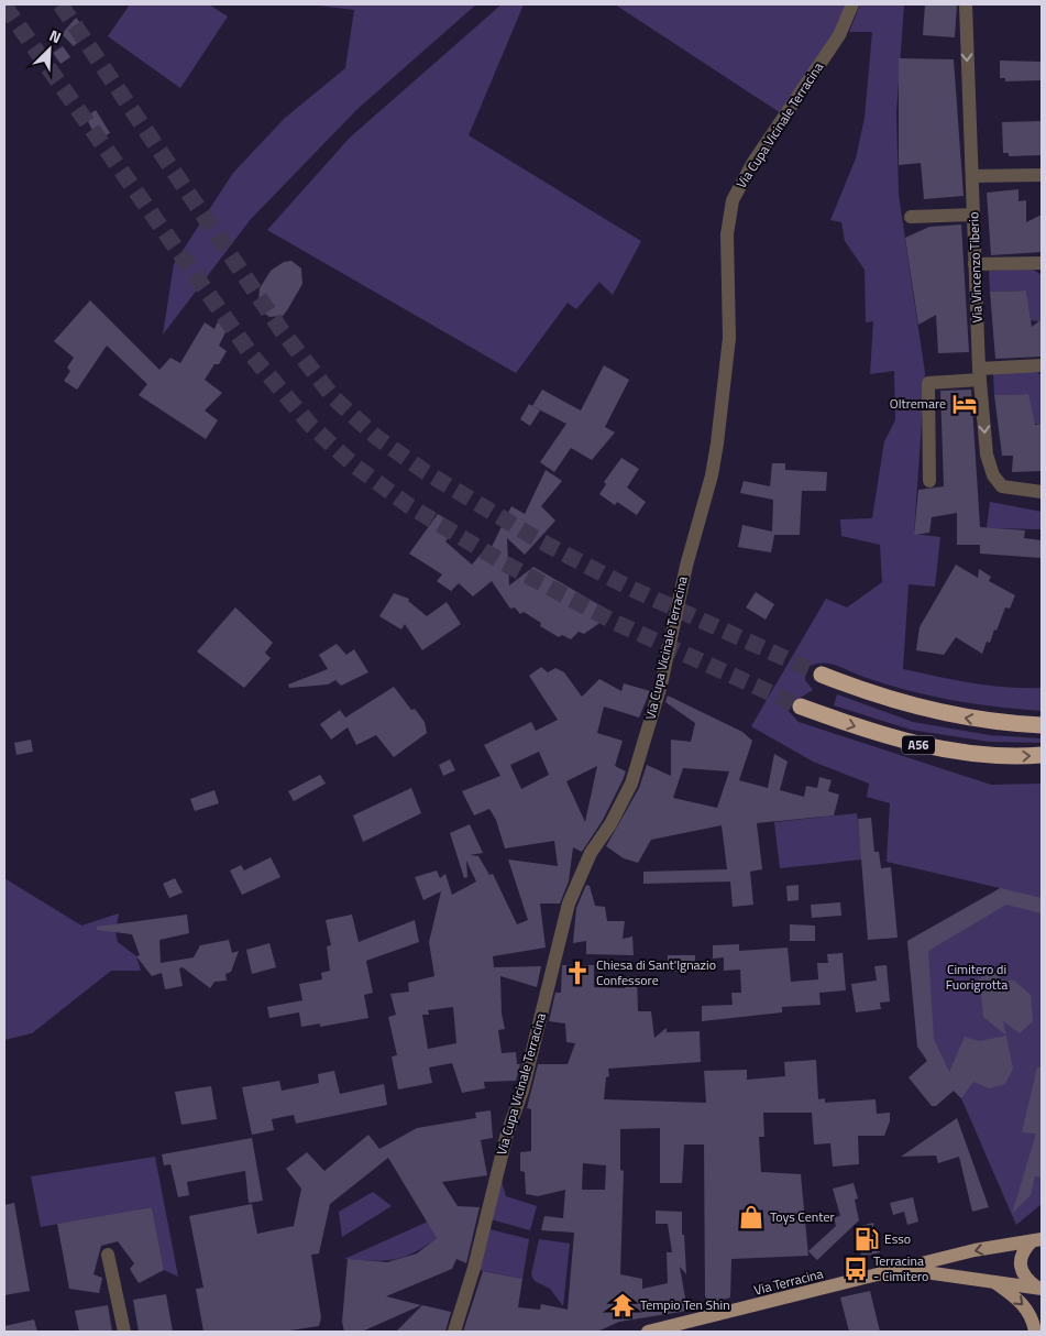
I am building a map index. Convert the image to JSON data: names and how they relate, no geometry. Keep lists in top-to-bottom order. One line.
{"streets":{"highway":["A56"],"main road":["Via Terracina"],"street":["Via Cupa Vicinale Terracina","Via Vincenzo Tiberio"]},"one_way":["Via Vincenzo Tiberio"],"parks":["Cimitero di Fuorigrotta"],"places":{"hotel":["Oltremare"],"church":["Chiesa di Sant'Ignazio Confessore"],"shop":["Toys Center"],"fuel station":["Esso"],"bus stop":["Terracina - Cimitero"],"temple":["Tempio Ten Shin"]},"north":"top right"}
